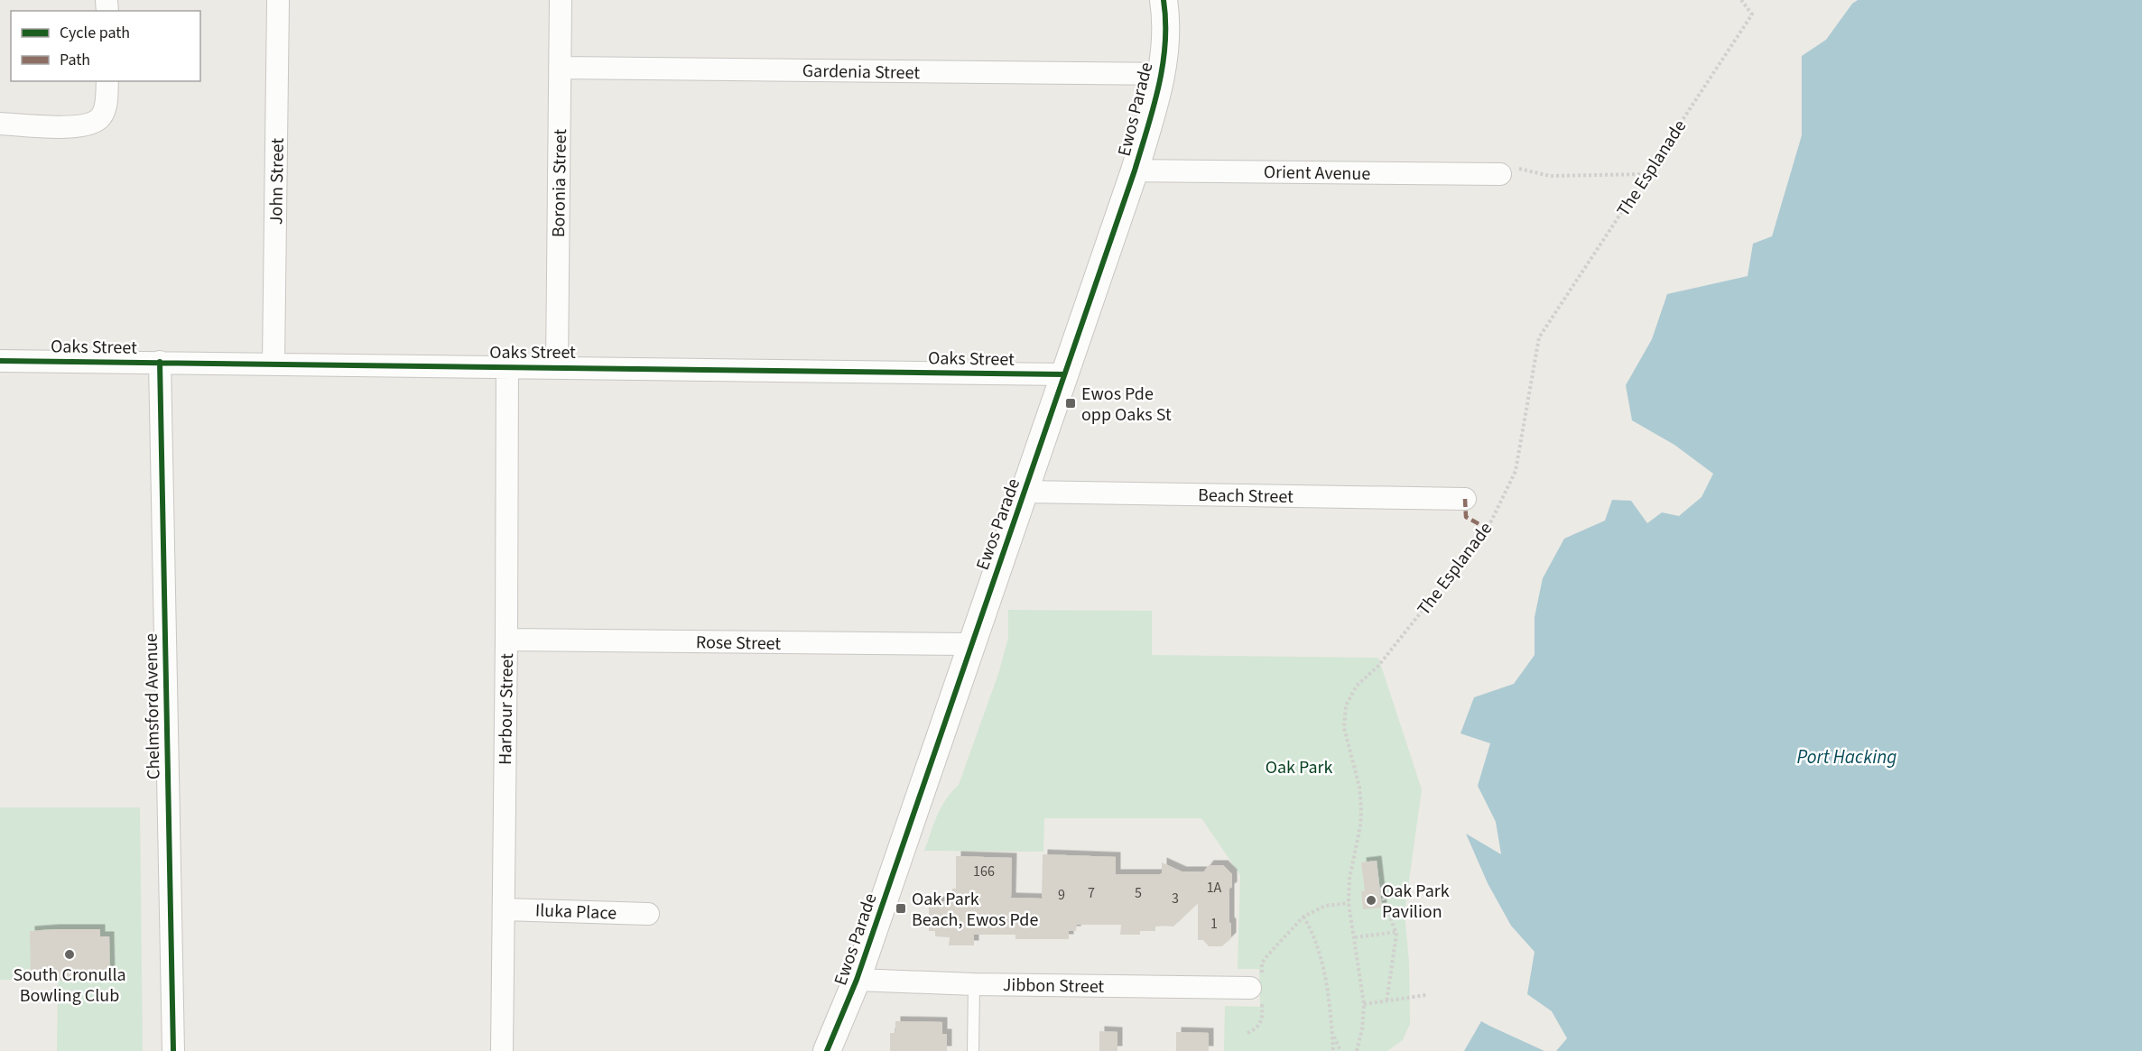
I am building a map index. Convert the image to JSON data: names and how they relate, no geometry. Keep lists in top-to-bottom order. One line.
{"streets":{"street":["Gardenia Street","Ewos Parade","Orient Avenue","John Street","Boronia Street","Oaks Street","Beach Street","Rose Street","Chelmsford Avenue","Harbour Street","Iluka Place","Jibbon Street"],"path":["The Esplanade"]},"crossings":[["Gardenia Street","Ewos Parade"],["Gardenia Street","Boronia Street"],["Ewos Parade","Orient Avenue"],["Ewos Parade","Oaks Street"],["Ewos Parade","Beach Street"],["Ewos Parade","Rose Street"],["Ewos Parade","Jibbon Street"],["John Street","Oaks Street"],["Boronia Street","Oaks Street"],["Oaks Street","Chelmsford Avenue"],["Oaks Street","Harbour Street"],["Rose Street","Harbour Street"],["Harbour Street","Iluka Place"]],"water":["Port Hacking"],"parks":["Oak Park"],"places":{"transit":["Ewos Pde opp Oaks St","Oak Park Beach, Ewos Pde"],"other":["Oak Park Pavilion","South Cronulla Bowling Club"]},"house_numbers":["166","1A","7","5","9","3","1"],"legend":["Cycle path","Path"]}
